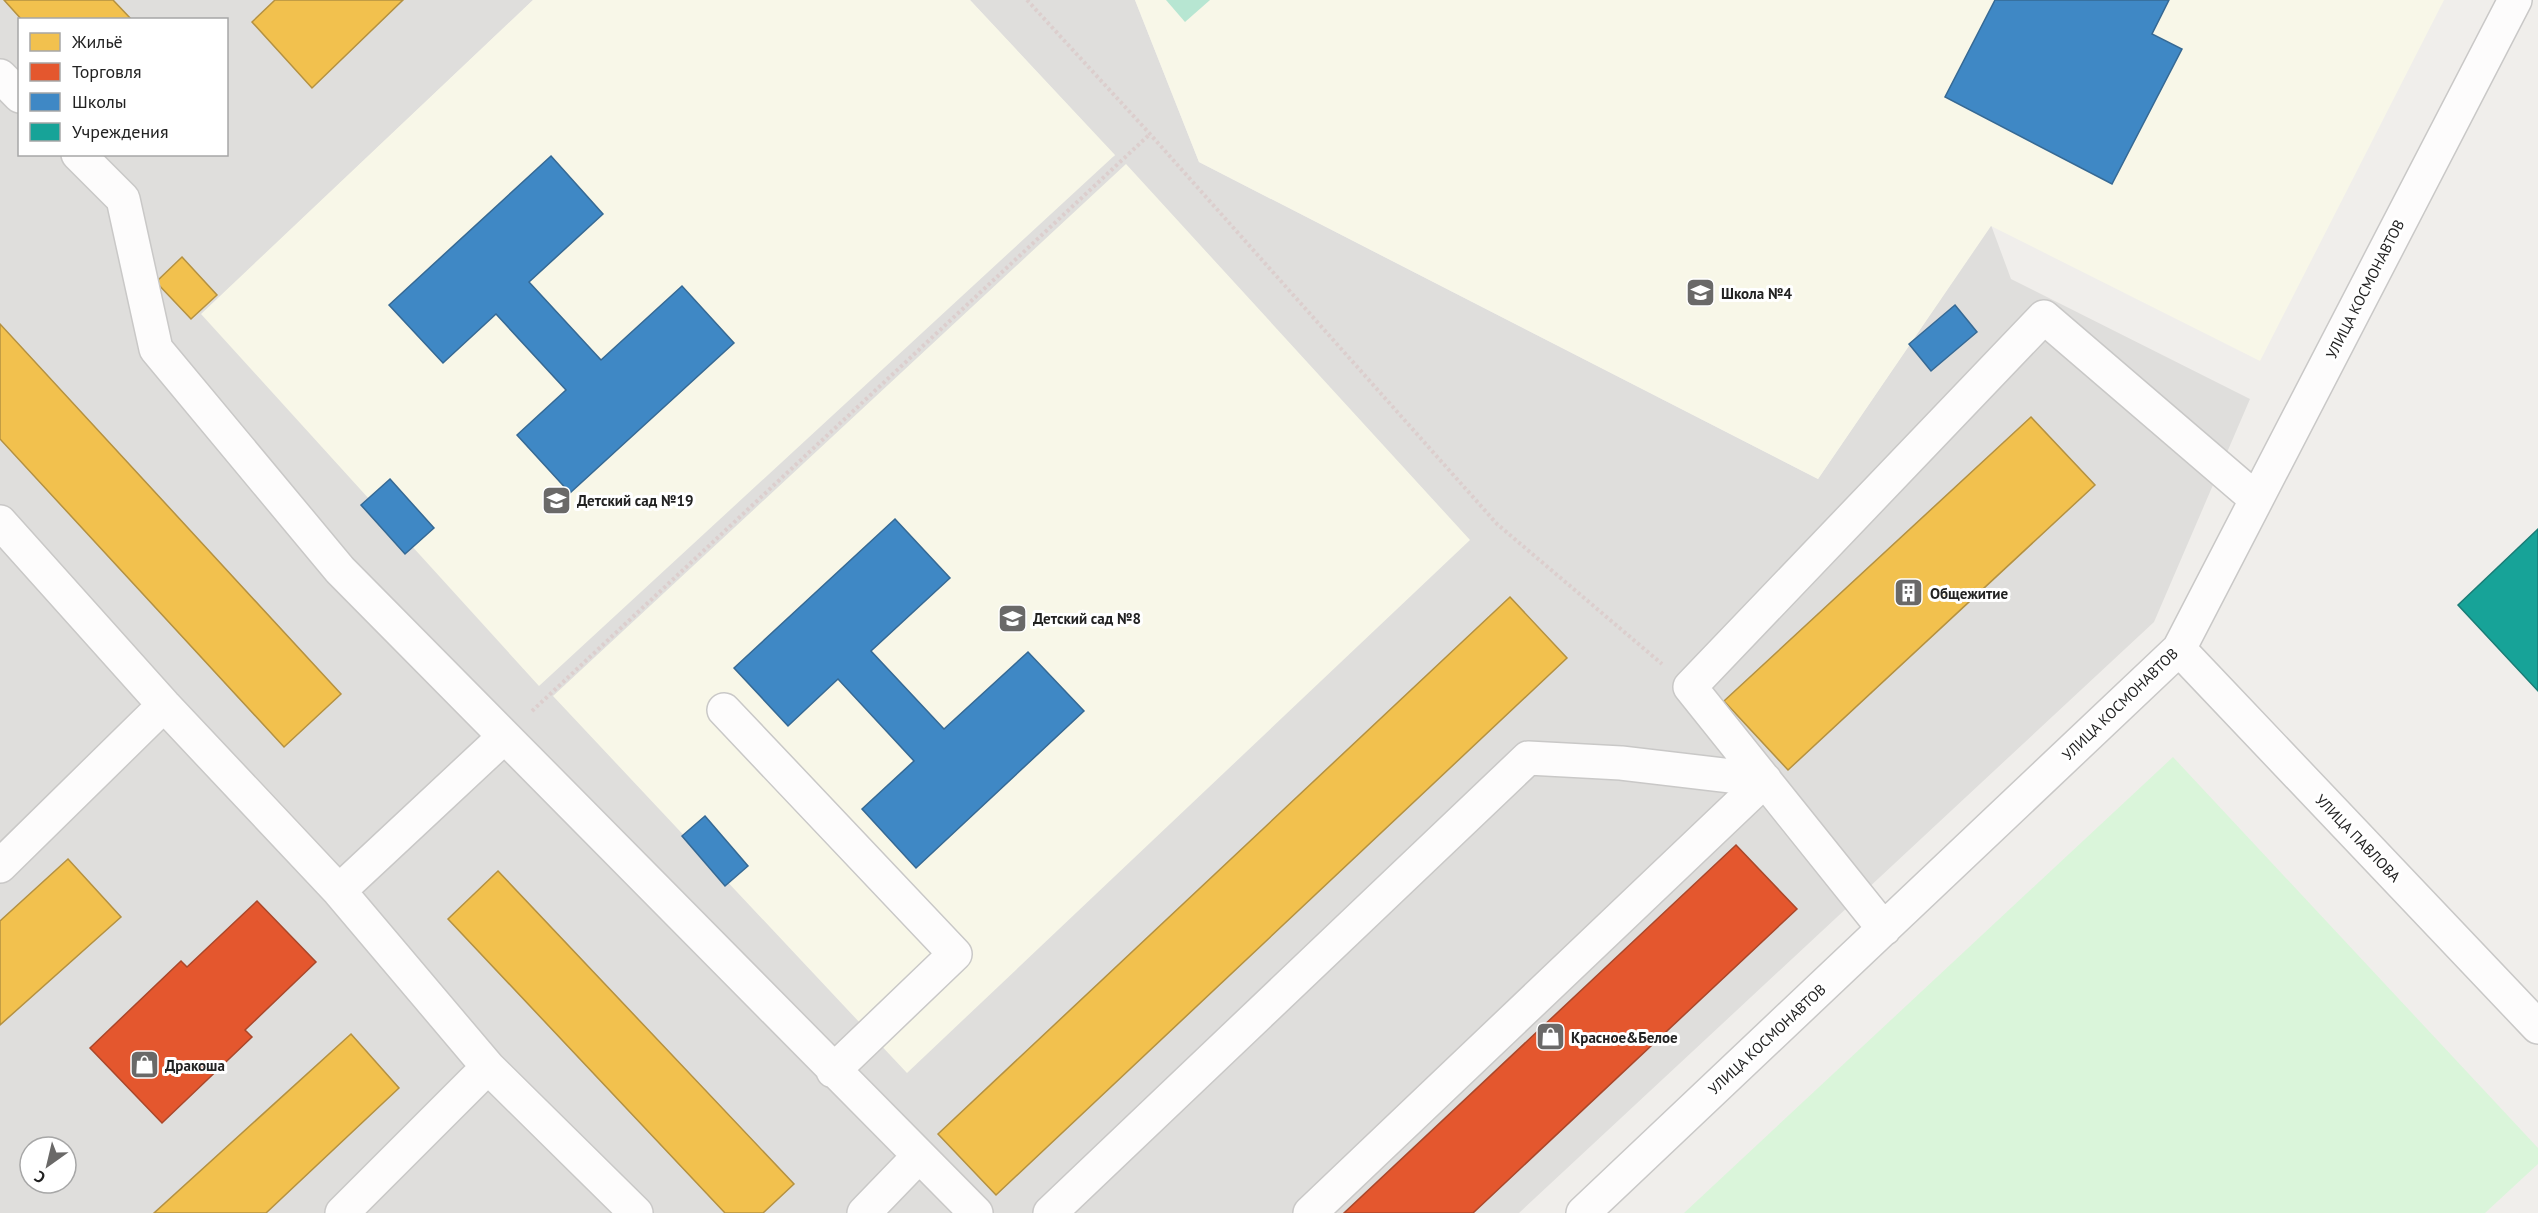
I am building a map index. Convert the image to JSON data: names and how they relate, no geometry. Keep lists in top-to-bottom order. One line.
{"streets":{"street":["УЛИЦА КОСМОНАВТОВ","УЛИЦА ПАВЛОВА"]},"crossings":[["УЛИЦА КОСМОНАВТОВ","УЛИЦА ПАВЛОВА"]],"places":{"school or university":["Школа №4","Детский сад №19","Детский сад №8"],"building":["Общежитие"],"shop":["Красное&Белое","Дракоша"]},"legend":["Жильё","Торговля","Школы","Учреждения"],"north":"bottom left"}
